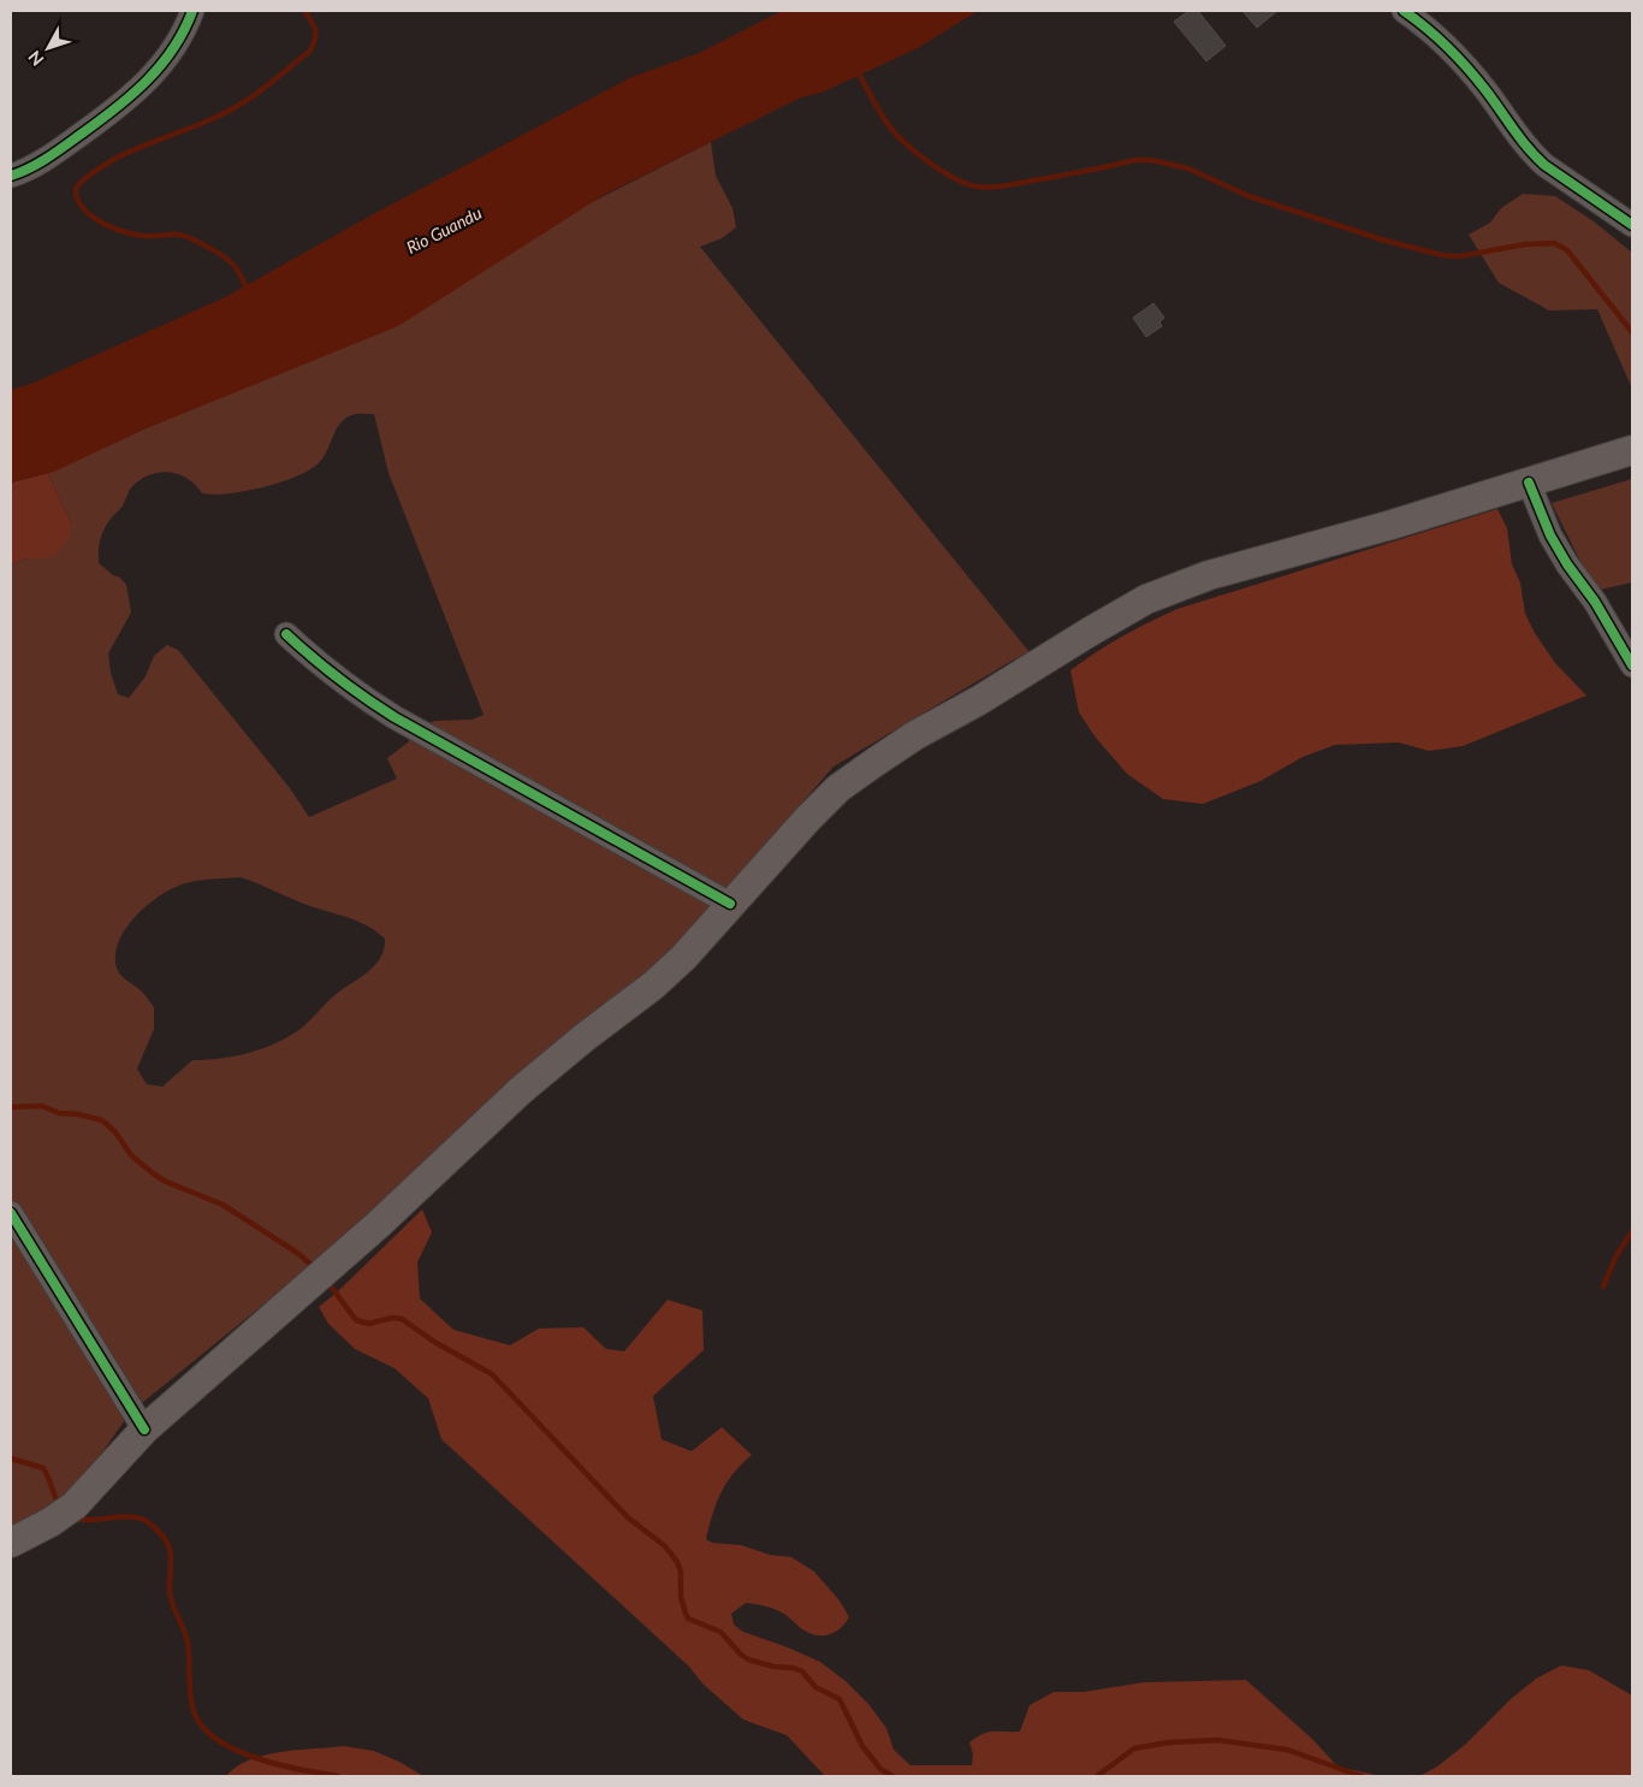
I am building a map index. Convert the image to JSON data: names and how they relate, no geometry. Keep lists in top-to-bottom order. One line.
{"water":["Rio Guandu"],"north":"bottom left"}
